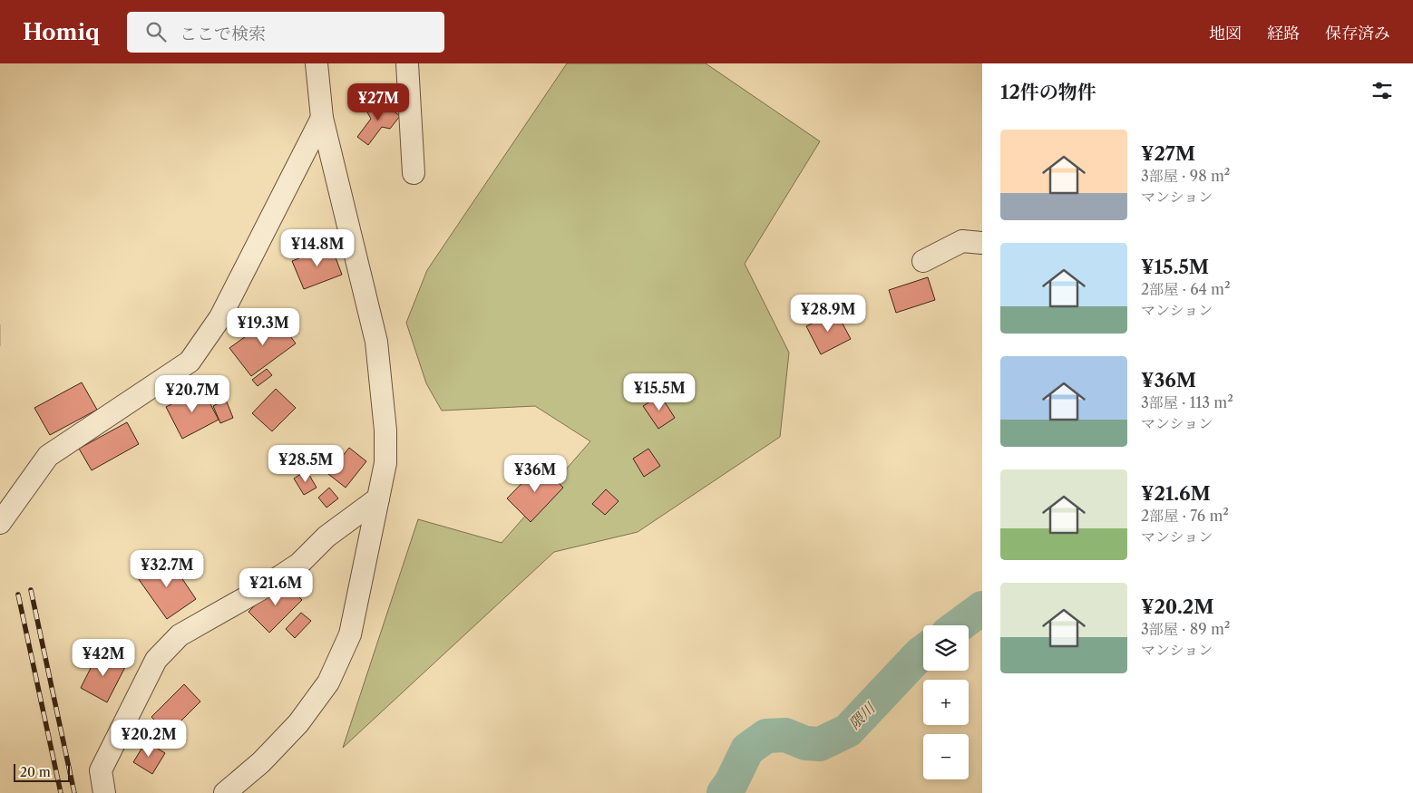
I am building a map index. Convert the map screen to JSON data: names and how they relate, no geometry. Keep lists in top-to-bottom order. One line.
{"water":["隈川"],"scale_bar":"20 m","page":{"header":"Homiq","search":"ここで検索","nav":["地図","経路","保存済み"],"heading":"12件の物件","price":["¥27M","¥14.8M","¥28.9M","¥19.3M","¥15.5M","¥20.7M","¥28.5M","¥36M","¥32.7M","¥21.6M","¥42M","¥20.2M"],"list":[{"name":"¥27M","note":"3部屋 · 98 m² · マンション"},{"name":"¥15.5M","note":"2部屋 · 64 m² · マンション"},{"name":"¥36M","note":"3部屋 · 113 m² · マンション"},{"name":"¥21.6M","note":"2部屋 · 76 m² · マンション"},{"name":"¥20.2M","note":"3部屋 · 89 m² · マンション"}],"map_buttons":["+","−"],"scale":"20 m"}}
